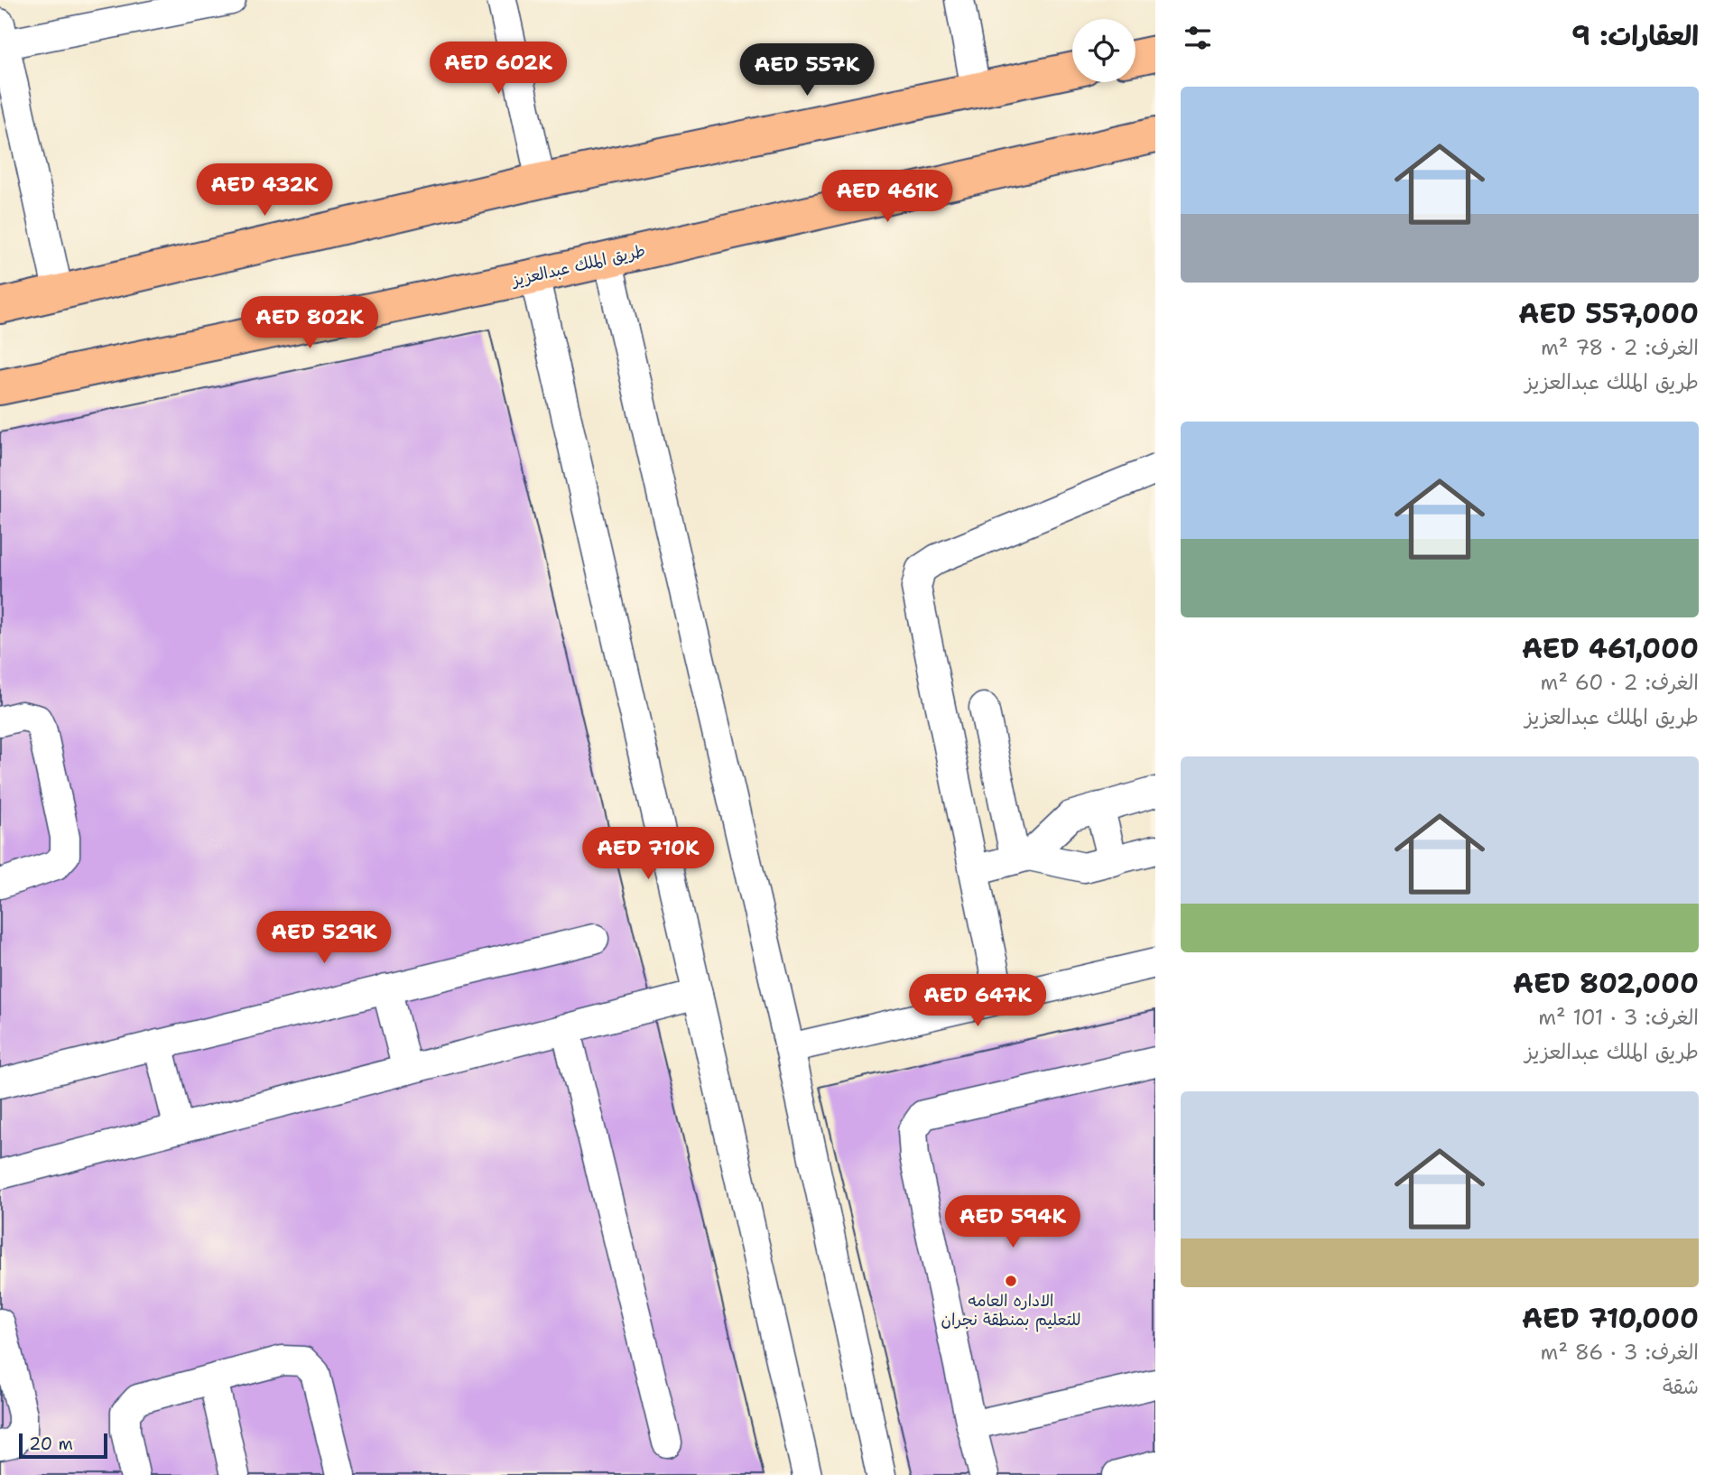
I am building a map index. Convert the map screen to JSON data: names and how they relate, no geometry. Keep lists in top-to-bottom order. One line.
{"streets":{"main road":["طريق الملك عبدالعزيز"]},"places":["الاداره العامه للتعليم بمنطقة نجران"],"scale_bar":"20 m","page":{"heading":"العقارات: 9","price":["AED 602K","AED 557K","AED 432K","AED 461K","AED 802K","AED 710K","AED 529K","AED 647K","AED 594K"],"list":[{"name":"AED 557,000","note":"الغرف: 2 · 78 m² · طريق الملك عبدالعزيز"},{"name":"AED 461,000","note":"الغرف: 2 · 60 m² · طريق الملك عبدالعزيز"},{"name":"AED 802,000","note":"الغرف: 3 · 101 m² · طريق الملك عبدالعزيز"},{"name":"AED 710,000","note":"الغرف: 3 · 86 m² · شقة"}],"scale":"20 m"}}
